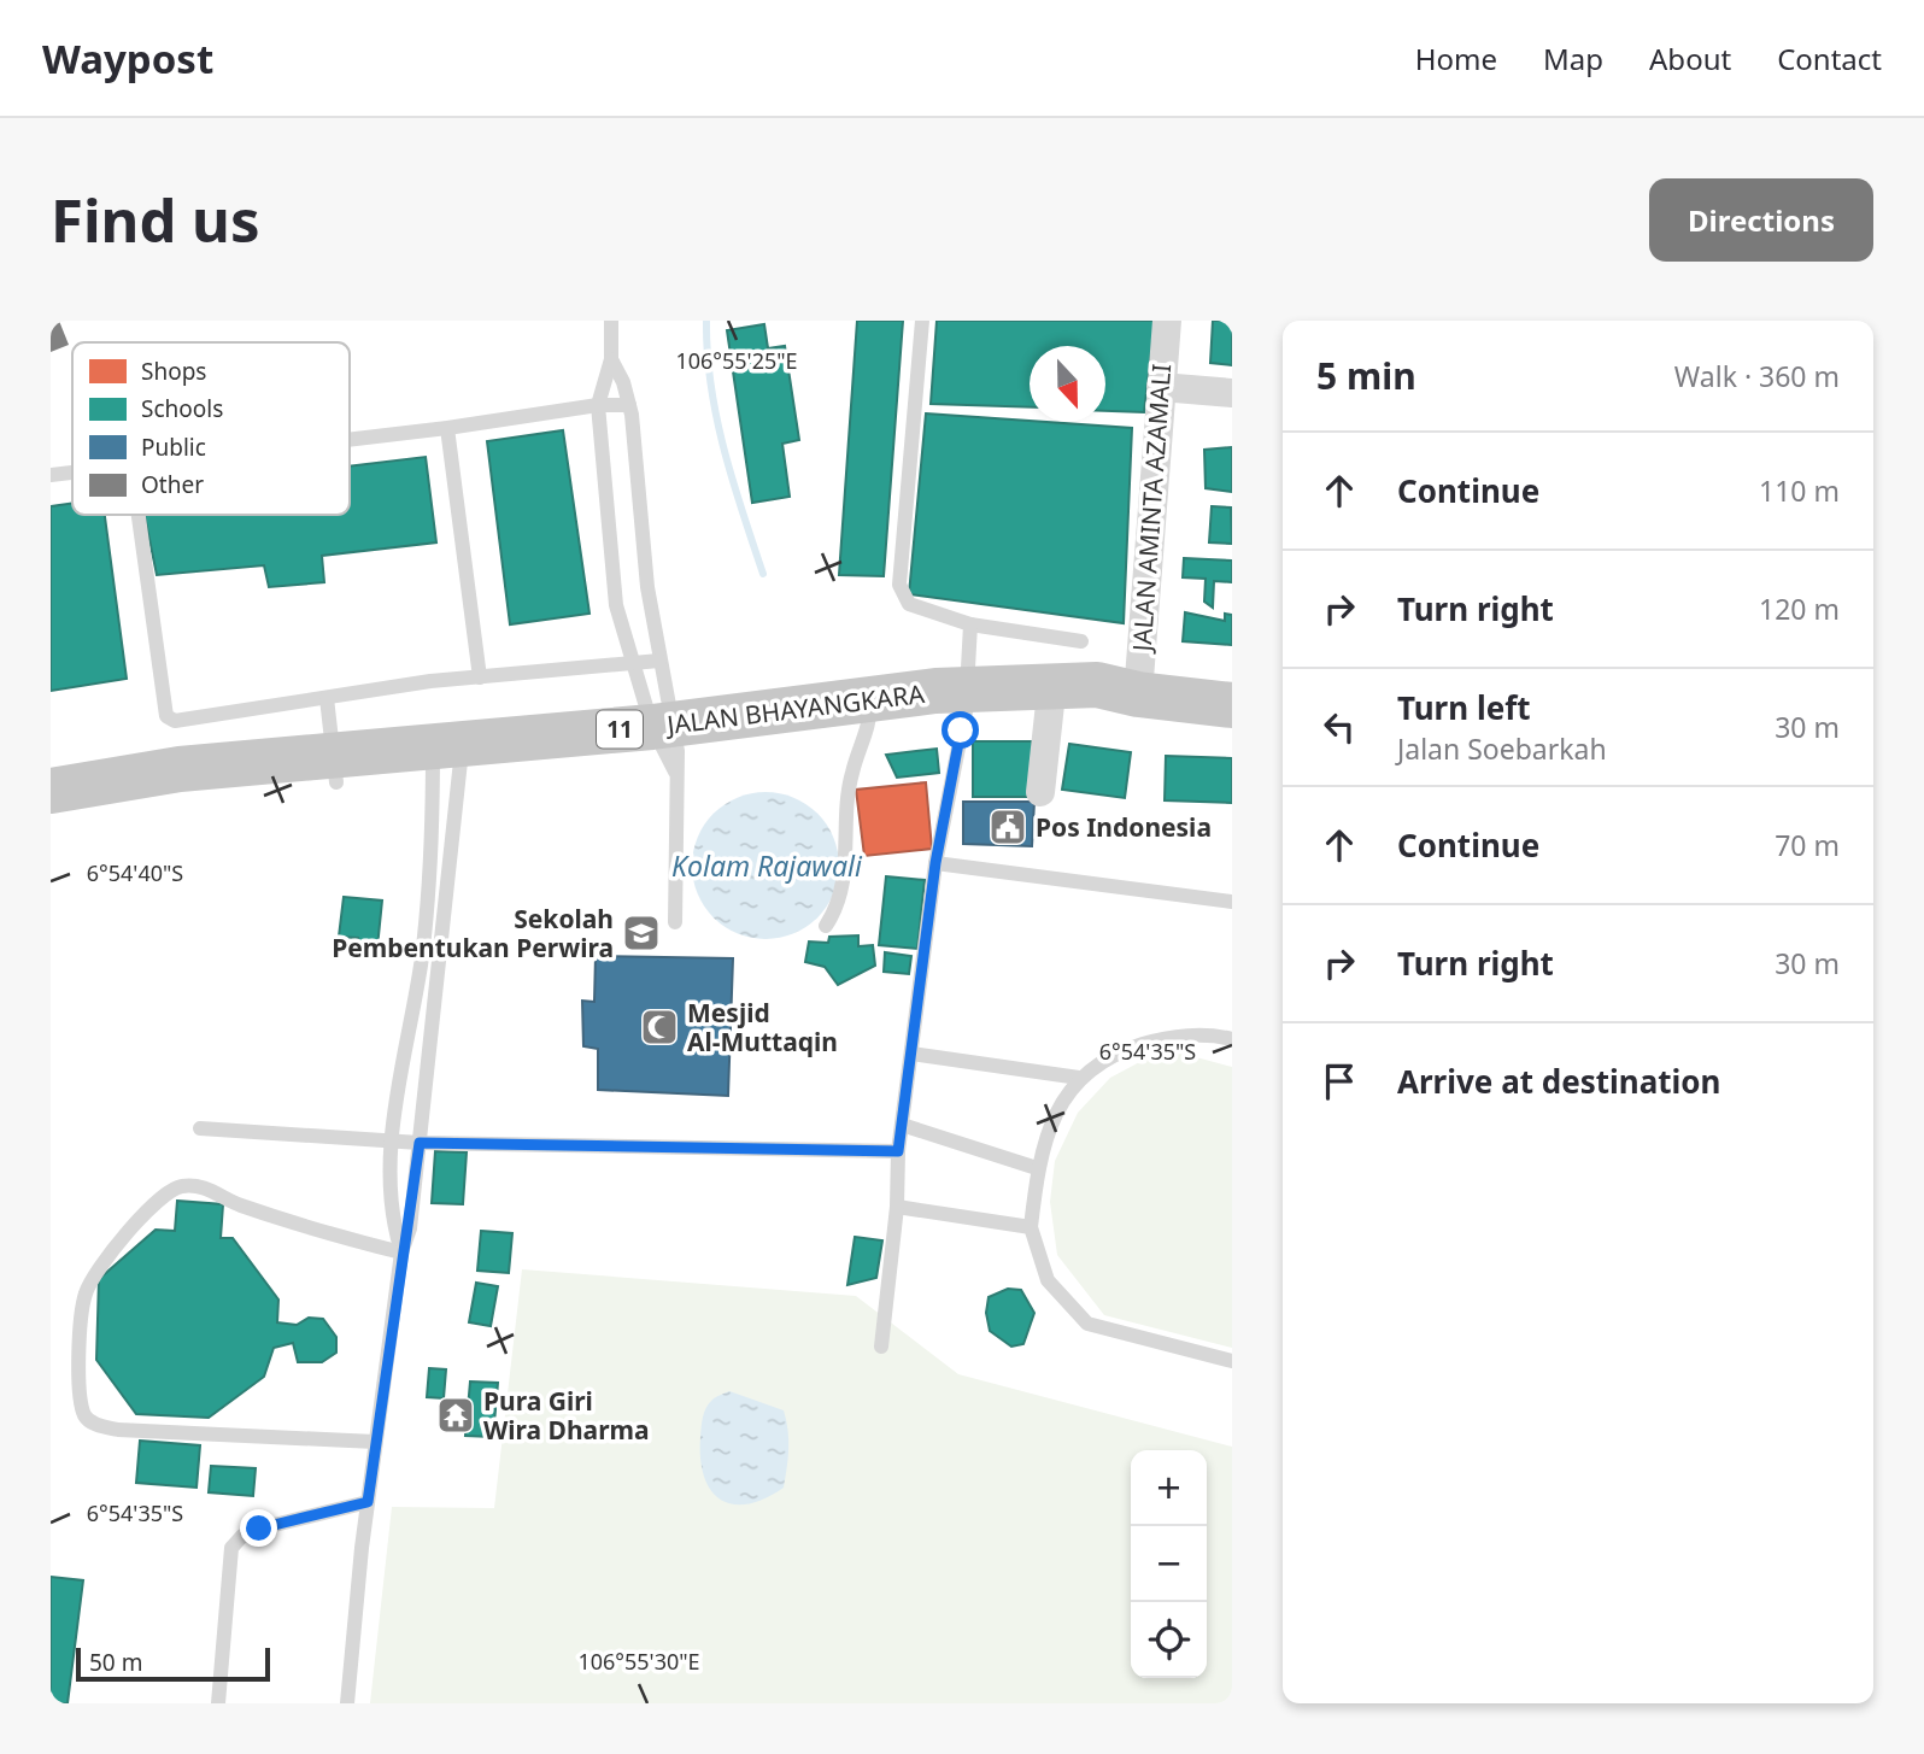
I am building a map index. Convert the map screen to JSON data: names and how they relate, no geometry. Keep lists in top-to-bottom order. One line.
{"streets":{"highway":["JALAN BHAYANGKARA","11"],"street":["JALAN AMINTA AZAMALI"]},"crossings":[["JALAN AMINTA AZAMALI","JALAN BHAYANGKARA"]],"water":["Kolam Rajawali"],"places":{"public building":["Pos Indonesia"],"school or university":["Sekolah Pembentukan Perwira"],"mosque":["Mesjid Al-Muttaqin"],"temple":["Pura Giri Wira Dharma"]},"legend":["Shops","Schools","Public","Other"],"scale_bar":"50 m","north":"bottom","page":{"header":"Waypost","nav":["Home","Map","About","Contact"],"buttons":"Directions","title":"Find us","heading":["5 min","Walk · 360 m"],"list":[["Continue","110 m"],["Turn right","120 m"],["Turn left","Jalan Soebarkah","30 m"],["Continue","70 m"],["Turn right","30 m"],"Arrive at destination"],"map_buttons":["+","−"],"scale":"50 m"},"coordinates":["106°55'25\"E","6°54'40\"S","6°54'35\"S","106°55'30\"E"]}
